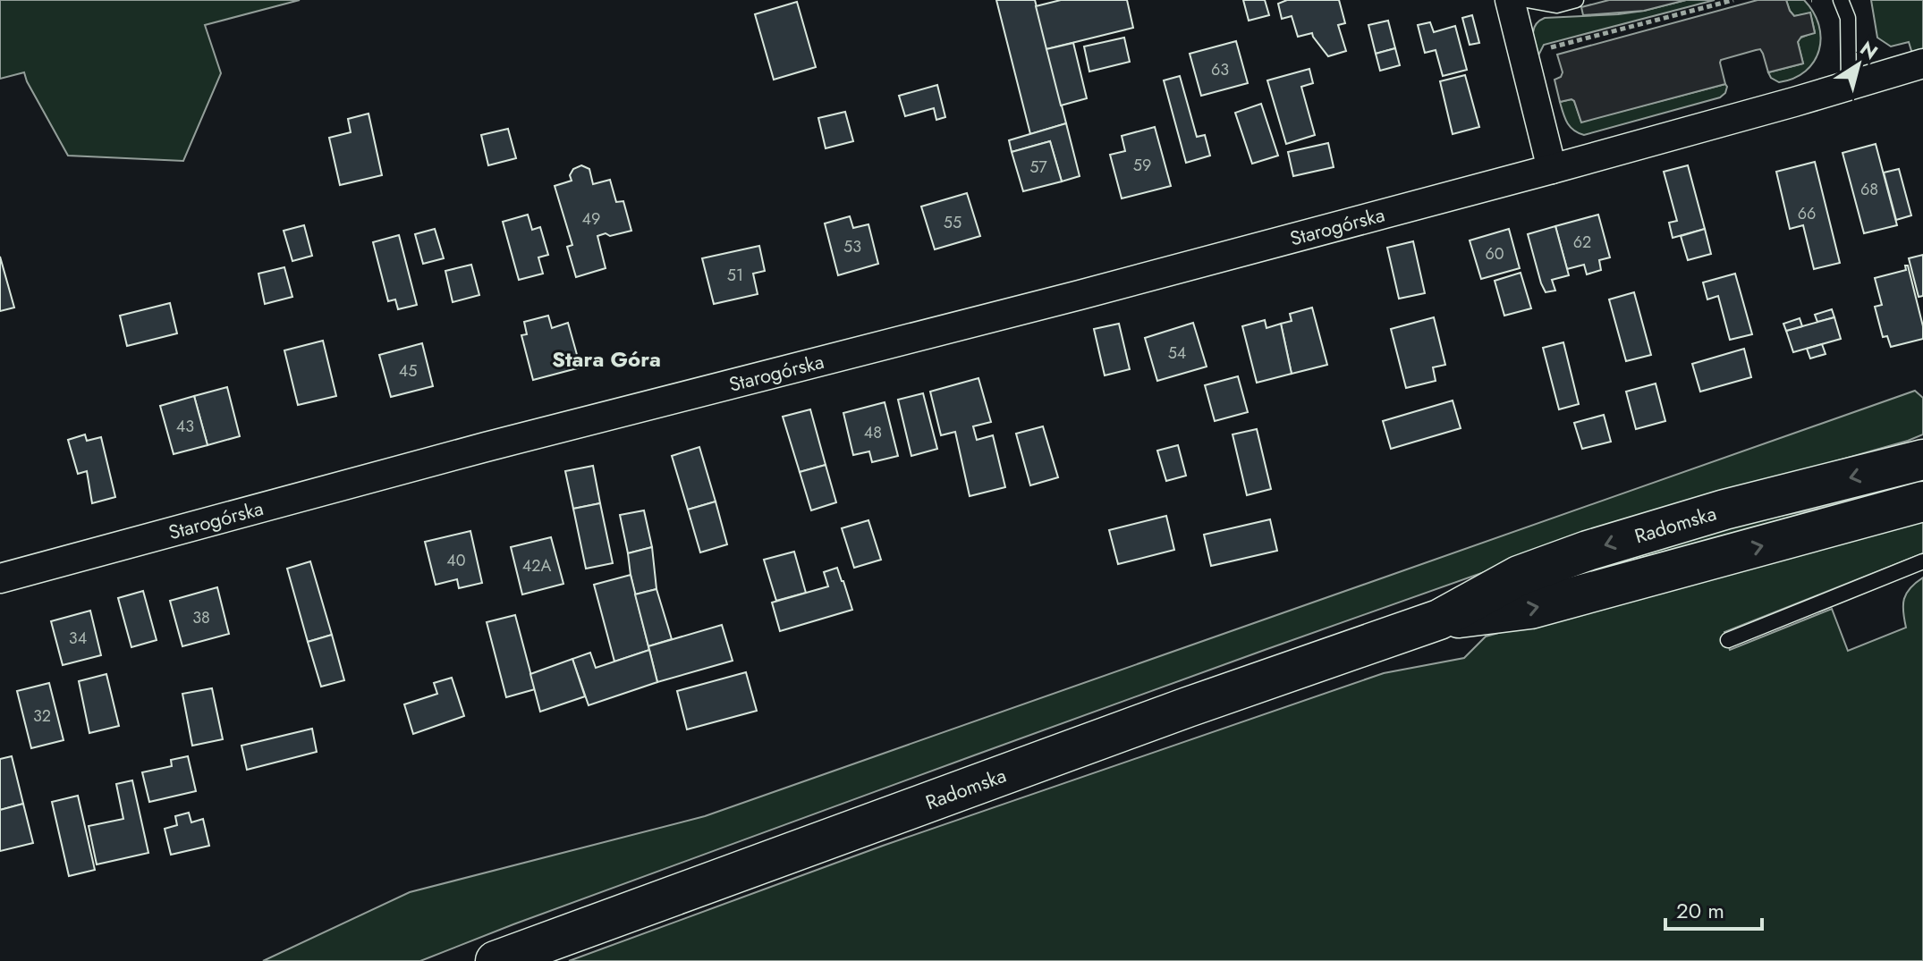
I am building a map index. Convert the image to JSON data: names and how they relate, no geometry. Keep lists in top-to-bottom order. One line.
{"streets":{"main road":["Radomska"],"street":["Starogórska"]},"districts":["Stara Góra"],"house_numbers":["63","59","57","68","66","49","55","62","53","60","51","54","45","43","48","40","42A","38","34","32"],"scale_bar":"20 m","north":"top right"}
